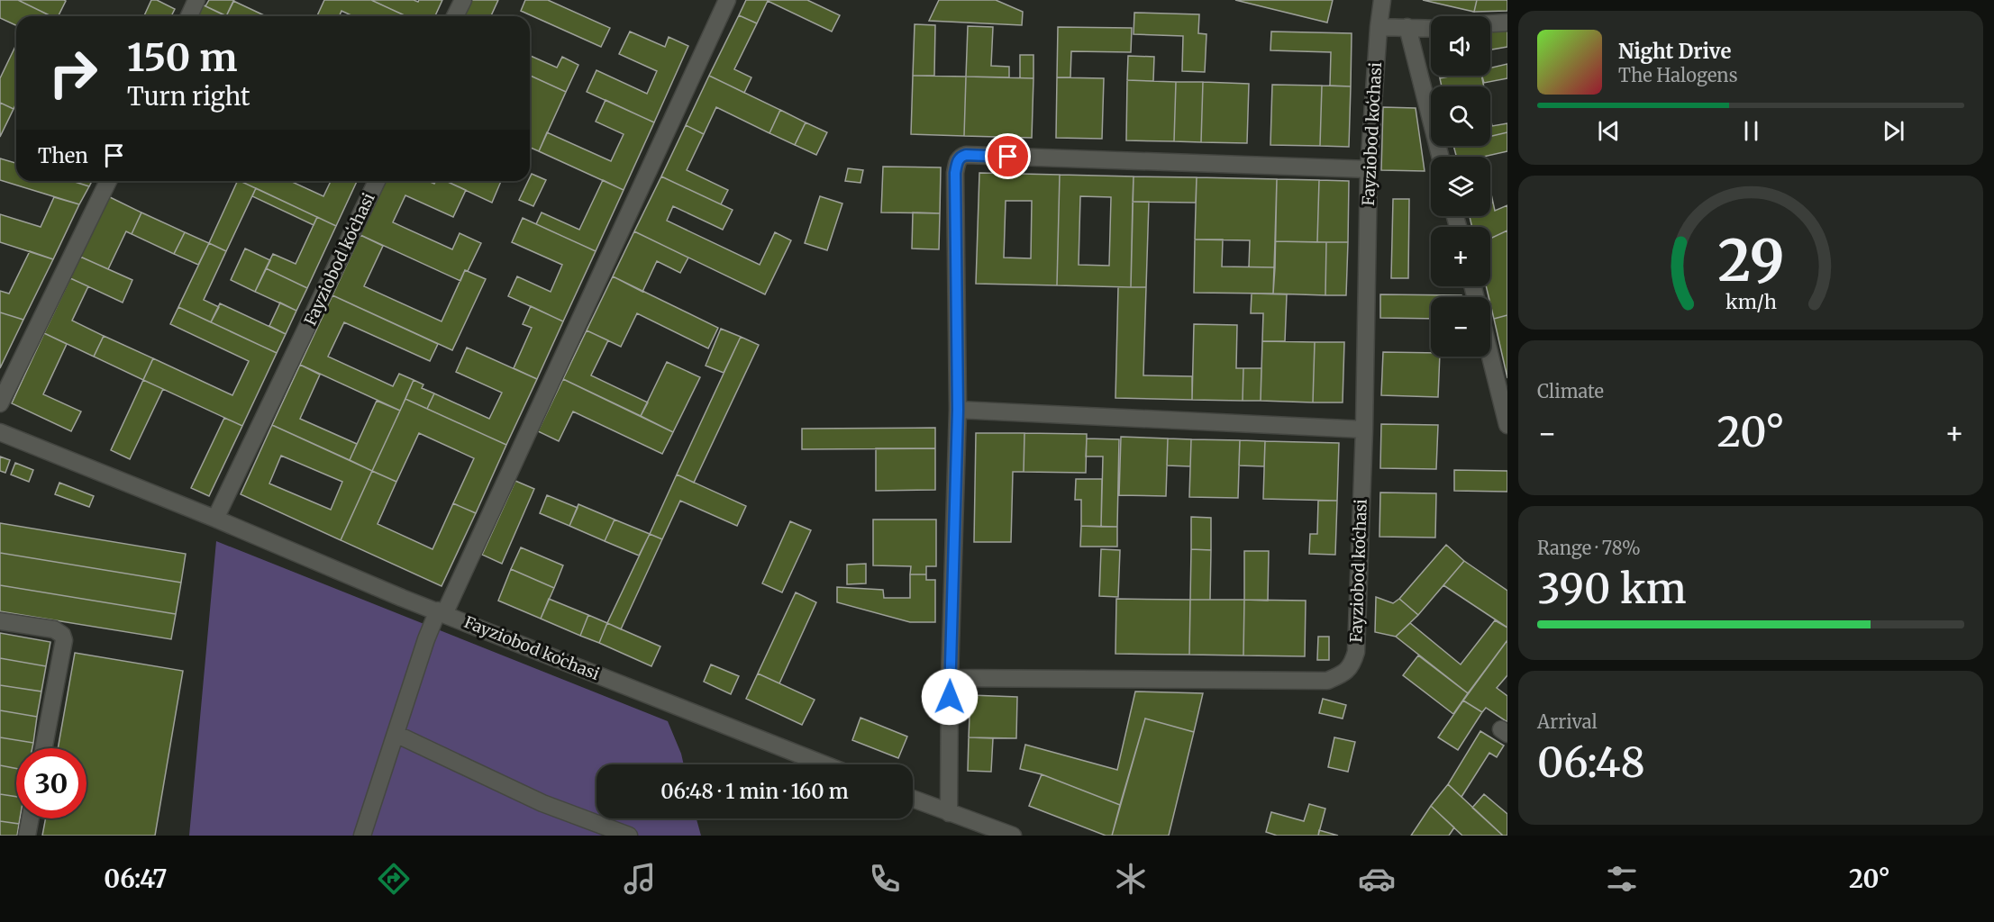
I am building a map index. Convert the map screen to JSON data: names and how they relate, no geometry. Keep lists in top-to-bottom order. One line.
{"streets":{"street":["Fayziobod koʻchasi"]},"page":{"map_buttons":["+","−"],"turn":["150 m","Turn right"],"song":["Night Drive","The Halogens"],"then":"Then","tile":["Climate",["Range · 78%","390 km"],["Arrival","06:48"]],"heat":["−","20°","+"],"limit":"30","trip":"06:48 · 1 min · 160 m","tabs":["06:47","20°"],"gauge":["29","km/h"]}}
